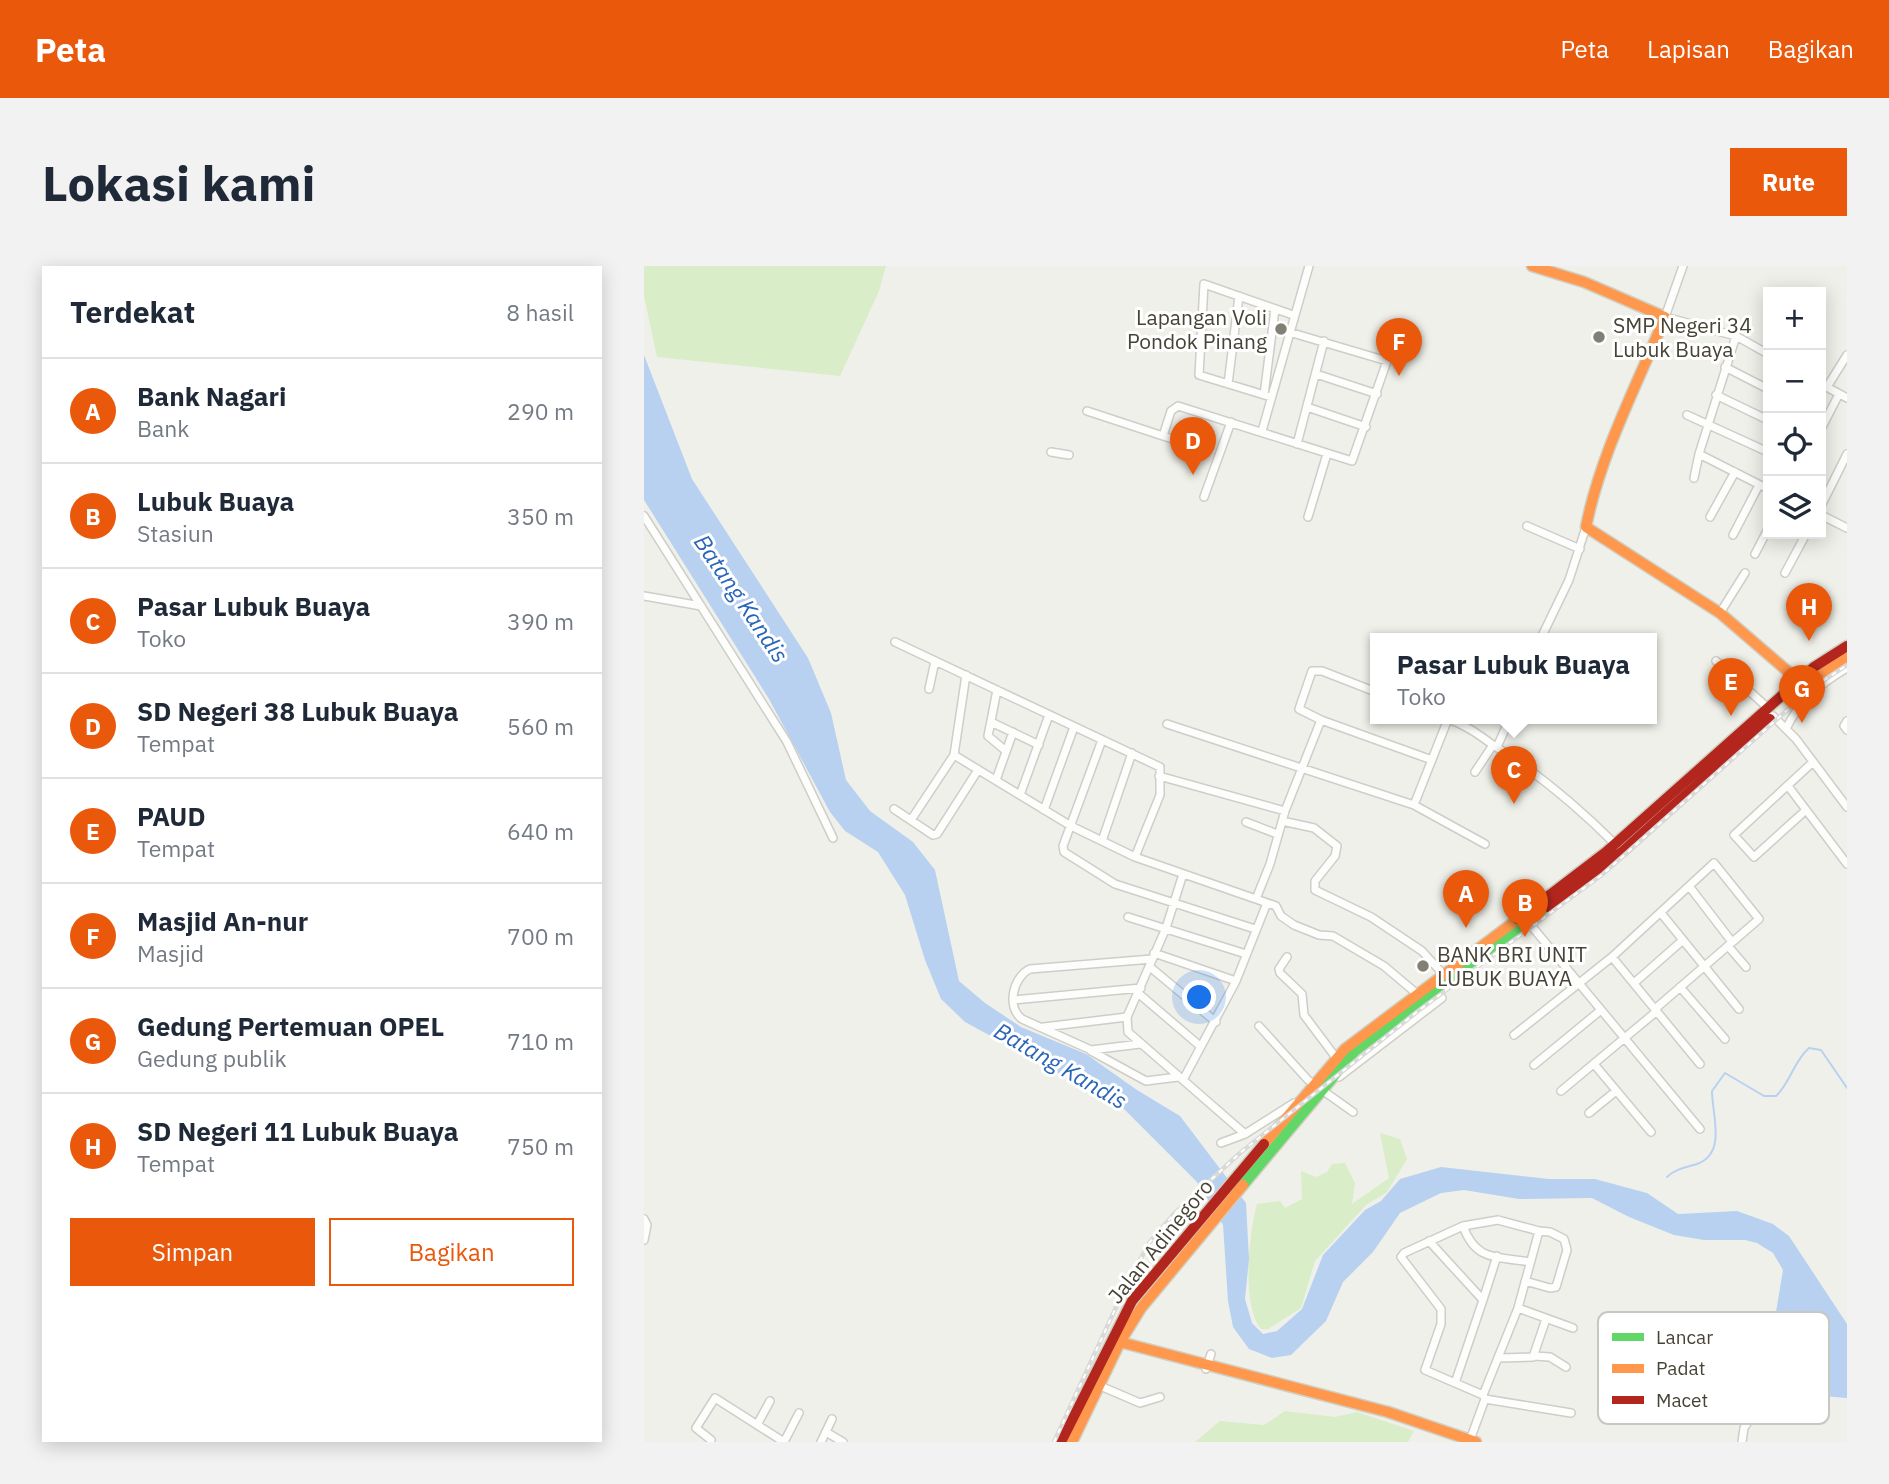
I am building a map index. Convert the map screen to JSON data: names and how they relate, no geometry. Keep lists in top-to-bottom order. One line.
{"streets":{"main road":["Jalan Adinegoro"]},"water":["Batang Kandis"],"places":["Lapangan Voli Pondok Pinang","SMP Negeri 34 Lubuk Buaya","BANK BRI UNIT LUBUK BUAYA"],"legend":["Lancar","Padat","Macet"],"page":{"header":"Peta","nav":["Peta","Lapisan","Bagikan"],"buttons":["Rute",["Simpan","Bagikan"]],"title":"Lokasi kami","heading":["Terdekat","8 hasil"],"map_buttons":["+","−"],"pins":["F","D","H","E","G","C","A","B"],"list":[{"mark":"A","name":"Bank Nagari","note":"Bank","value":"290 m"},{"mark":"B","name":"Lubuk Buaya","note":"Stasiun","value":"350 m"},{"mark":"C","name":"Pasar Lubuk Buaya","note":"Toko","value":"390 m"},{"mark":"D","name":"SD Negeri 38 Lubuk Buaya","note":"Tempat","value":"560 m"},{"mark":"E","name":"PAUD","note":"Tempat","value":"640 m"},{"mark":"F","name":"Masjid An-nur","note":"Masjid","value":"700 m"},{"mark":"G","name":"Gedung Pertemuan OPEL","note":"Gedung publik","value":"710 m"},{"mark":"H","name":"SD Negeri 11 Lubuk Buaya","note":"Tempat","value":"750 m"}],"popup":["Pasar Lubuk Buaya","Toko"]}}
